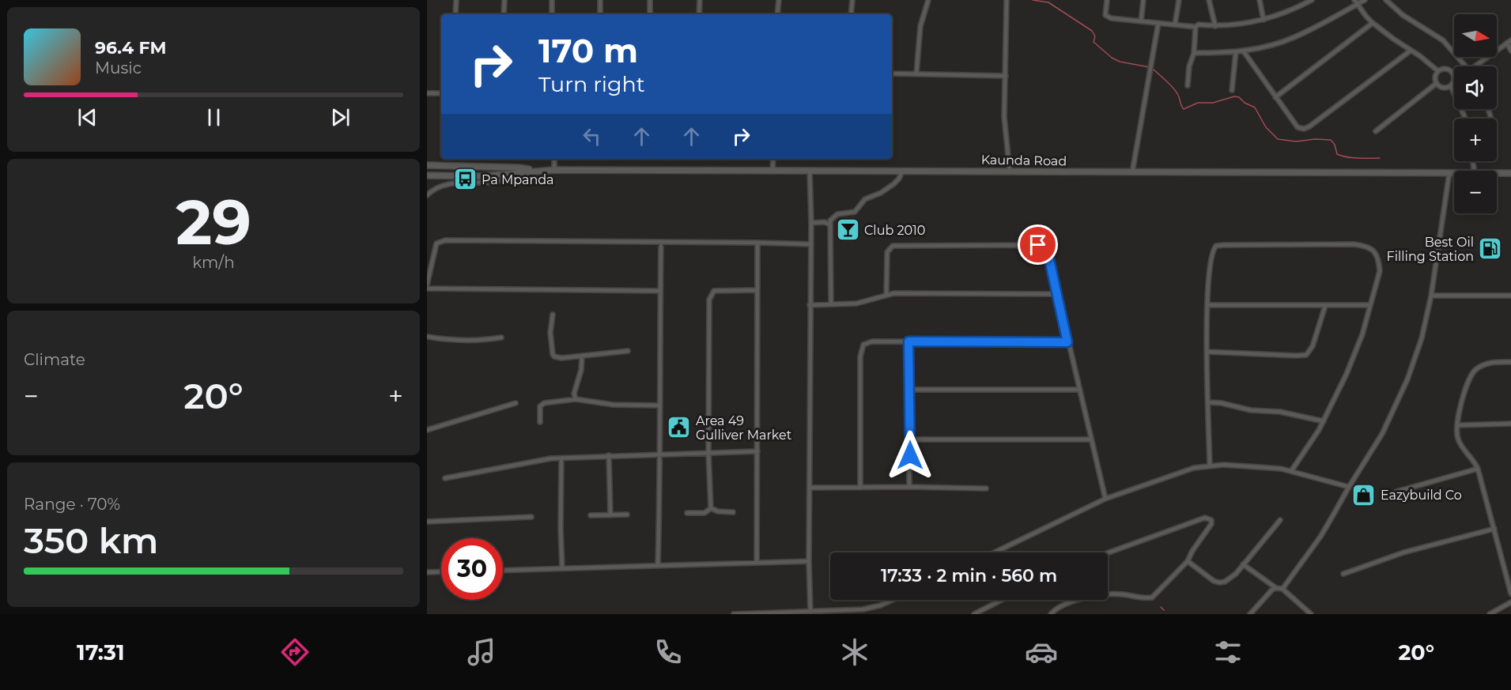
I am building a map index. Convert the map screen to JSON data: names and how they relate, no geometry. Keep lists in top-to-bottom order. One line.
{"streets":{"main road":["Kaunda Road"]},"places":{"bus stop":["Pa Mpanda"],"bar":["Club 2010"],"fuel station":["Best Oil Filling Station"],"public building":["Area 49 Gulliver Market"],"shop":["Eazybuild Co"]},"north":"right","page":{"map_buttons":["+","−"],"turn":["170 m","Turn right"],"song":["96.4 FM","Music"],"tile":[["29","km/h"],"Climate",["Range · 70%","350 km"]],"heat":["−","20°","+"],"limit":"30","trip":"17:33 · 2 min · 560 m","tabs":["17:31","20°"]}}
